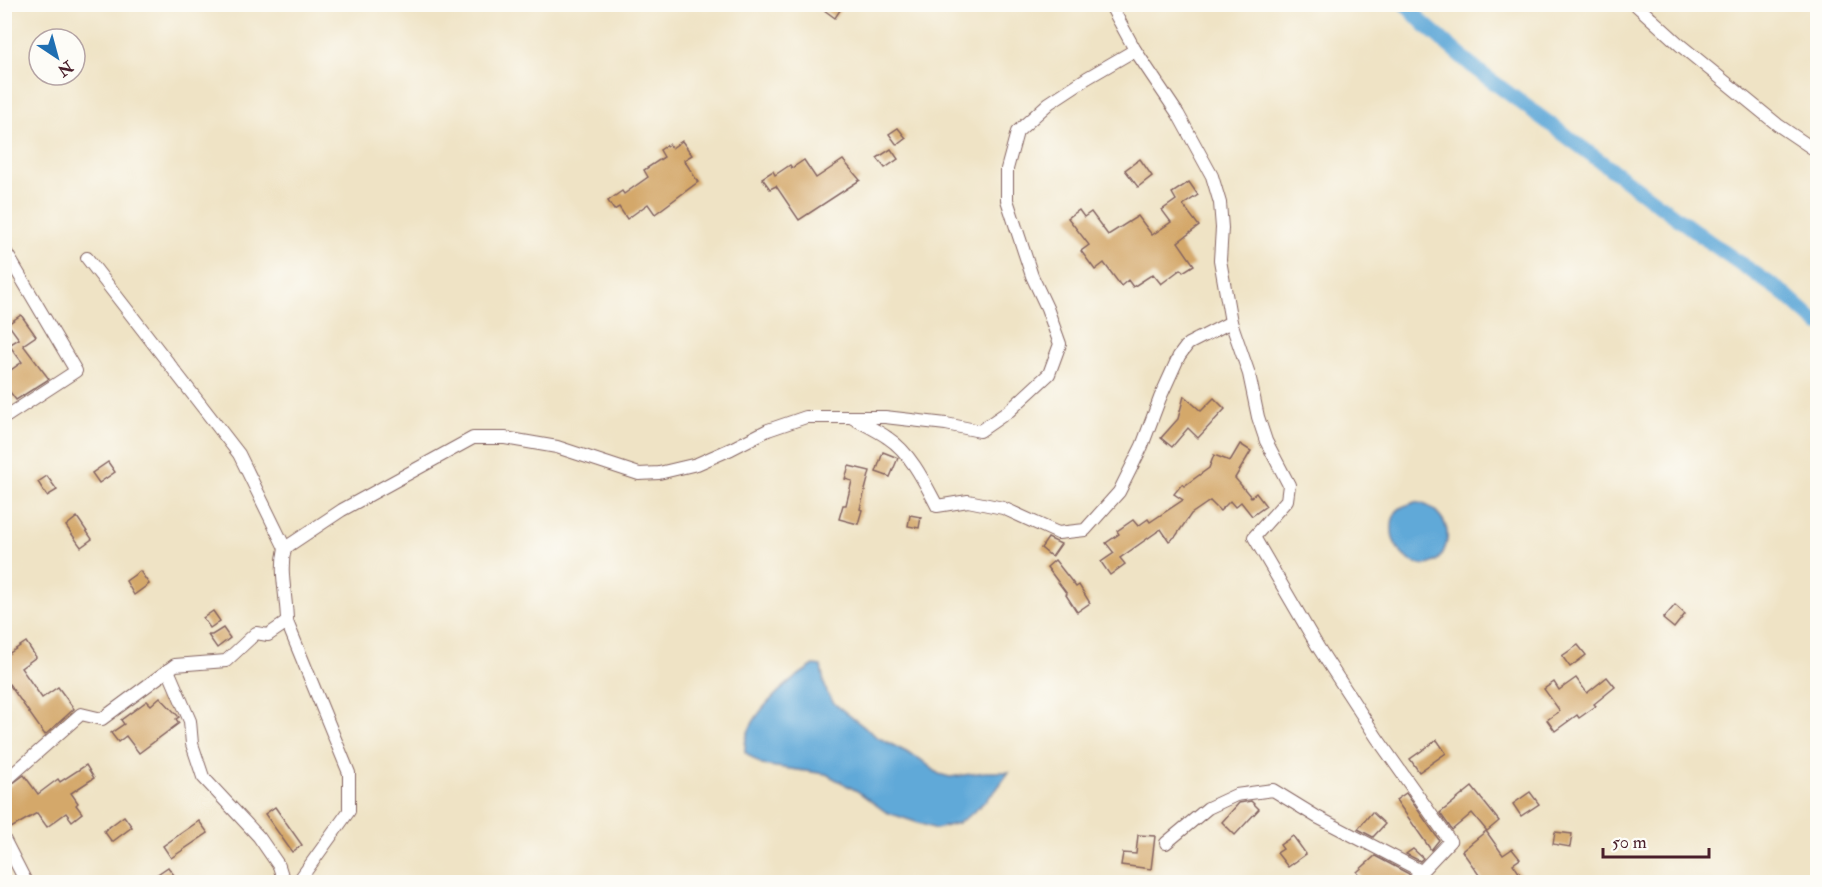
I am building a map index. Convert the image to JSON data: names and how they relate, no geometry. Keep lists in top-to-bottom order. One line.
{"scale_bar":"50 m","north":"bottom right"}
